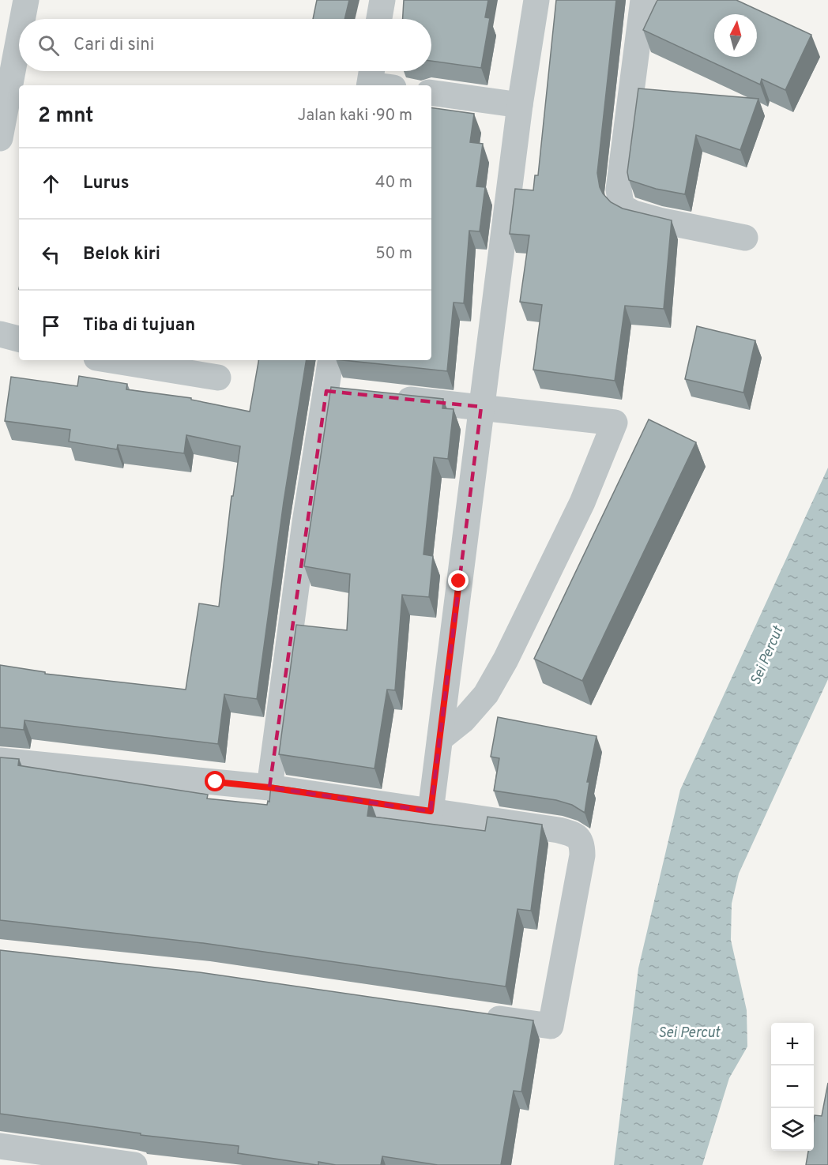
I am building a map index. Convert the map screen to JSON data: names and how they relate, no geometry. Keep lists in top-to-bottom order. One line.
{"water":["Sei Percut"],"north":"top","page":{"search":"Cari di sini","heading":["2 mnt","Jalan kaki · 90 m"],"list":[["Lurus","40 m"],["Belok kiri","50 m"],"Tiba di tujuan"],"map_buttons":["+","−"]}}
